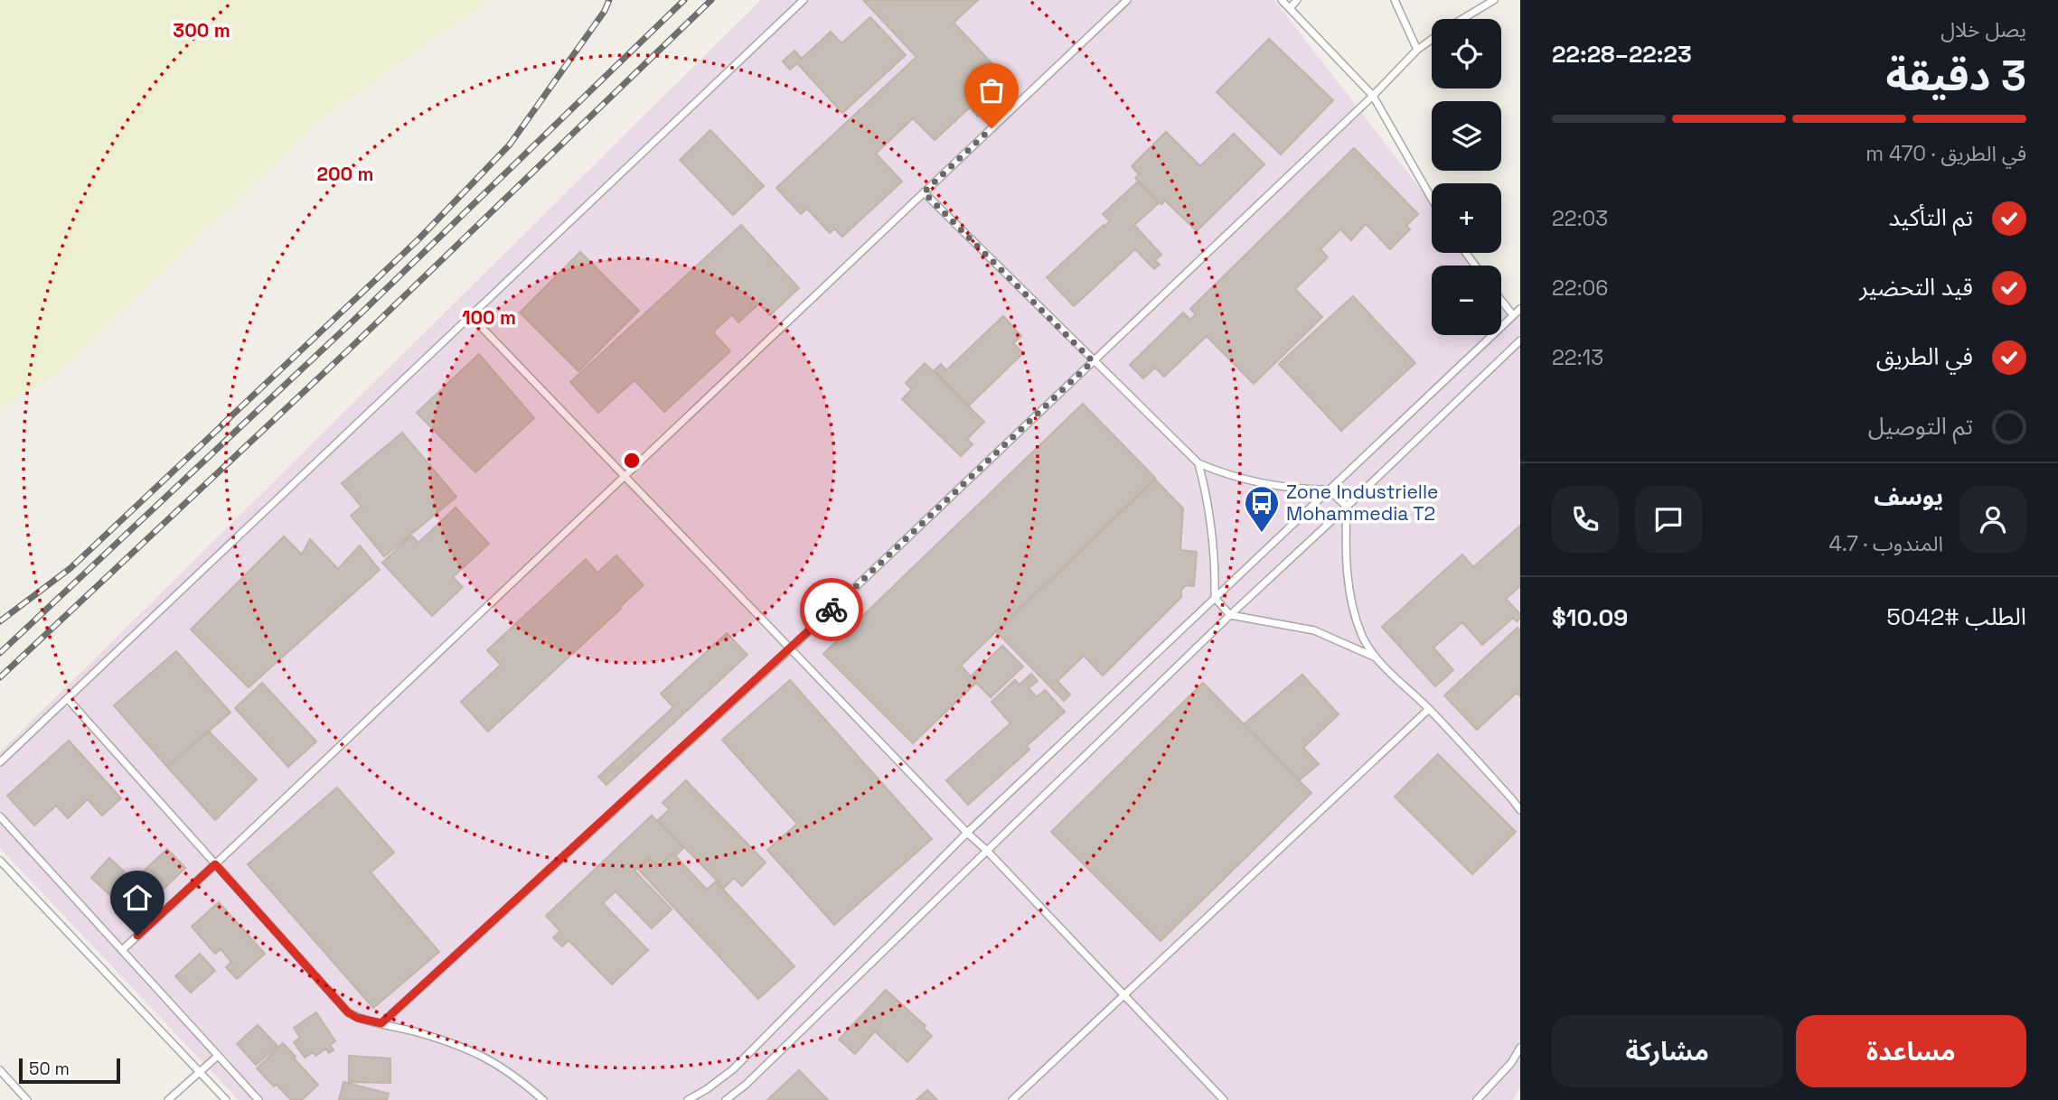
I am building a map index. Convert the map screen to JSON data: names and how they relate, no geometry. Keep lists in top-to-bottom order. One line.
{"places":{"bus stop":["Zone Industrielle Mohammedia T2"]},"scale_bar":"50 m","page":{"heading":["3 دقيقة","يصل خلال","22:23–22:28"],"panel":["يوسف","المندوب · 4.7","الطلب #5042","$10.09"],"map_buttons":["+","−"],"bar":"في الطريق · 470 m","list":[["تم التأكيد","22:03"],["قيد التحضير","22:06"],["في الطريق","22:13"],"تم التوصيل"],"buttons":["مساعدة","مشاركة"],"scale":"50 m"},"rings":["300 m","200 m","100 m"]}
